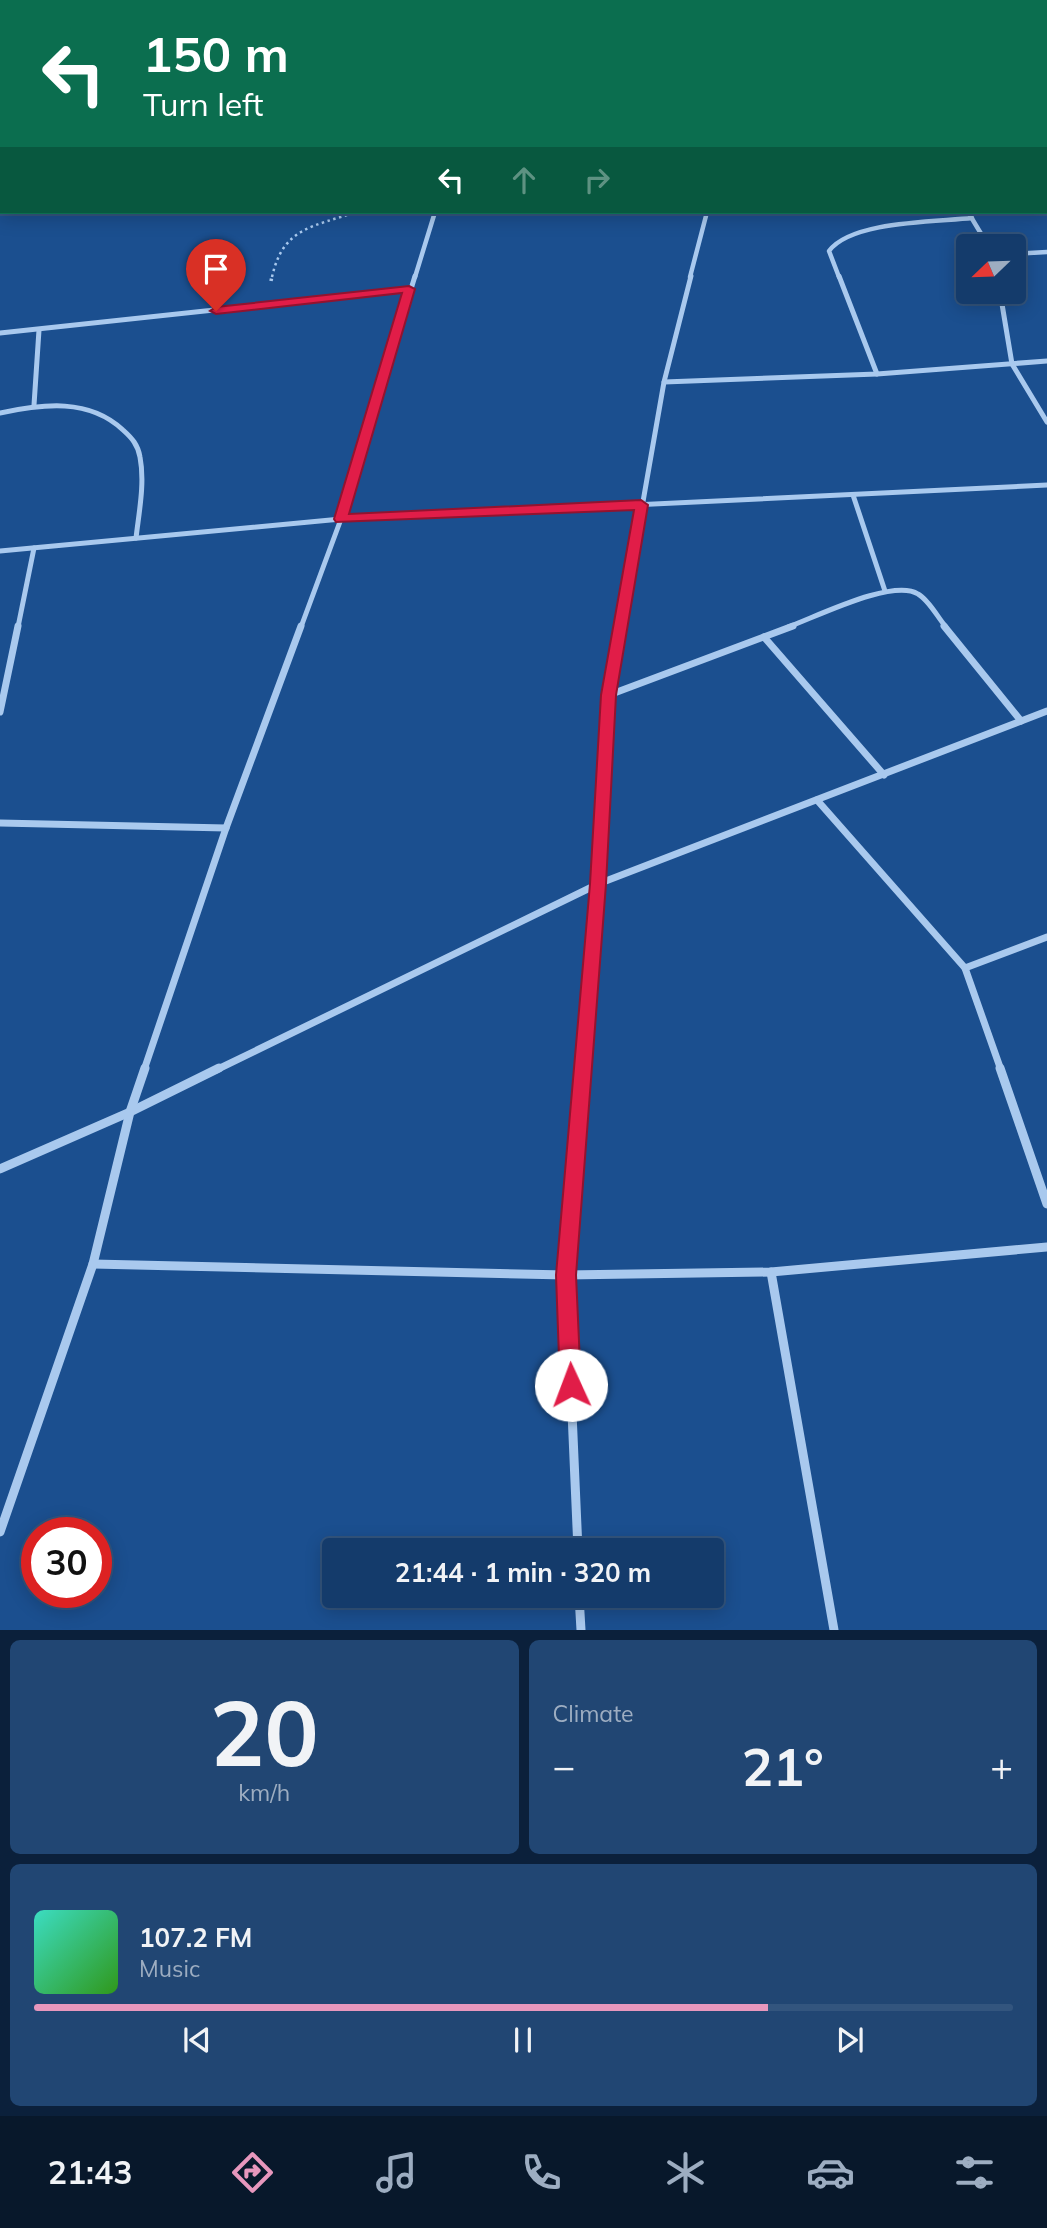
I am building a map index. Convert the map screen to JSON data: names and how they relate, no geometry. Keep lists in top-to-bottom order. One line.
{"north":"bottom left","page":{"turn":["150 m","Turn left"],"limit":"30","trip":"21:44 · 1 min · 320 m","tile":[["20","km/h"],"Climate"],"heat":["−","21°","+"],"song":["107.2 FM","Music"],"tabs":"21:43"}}
